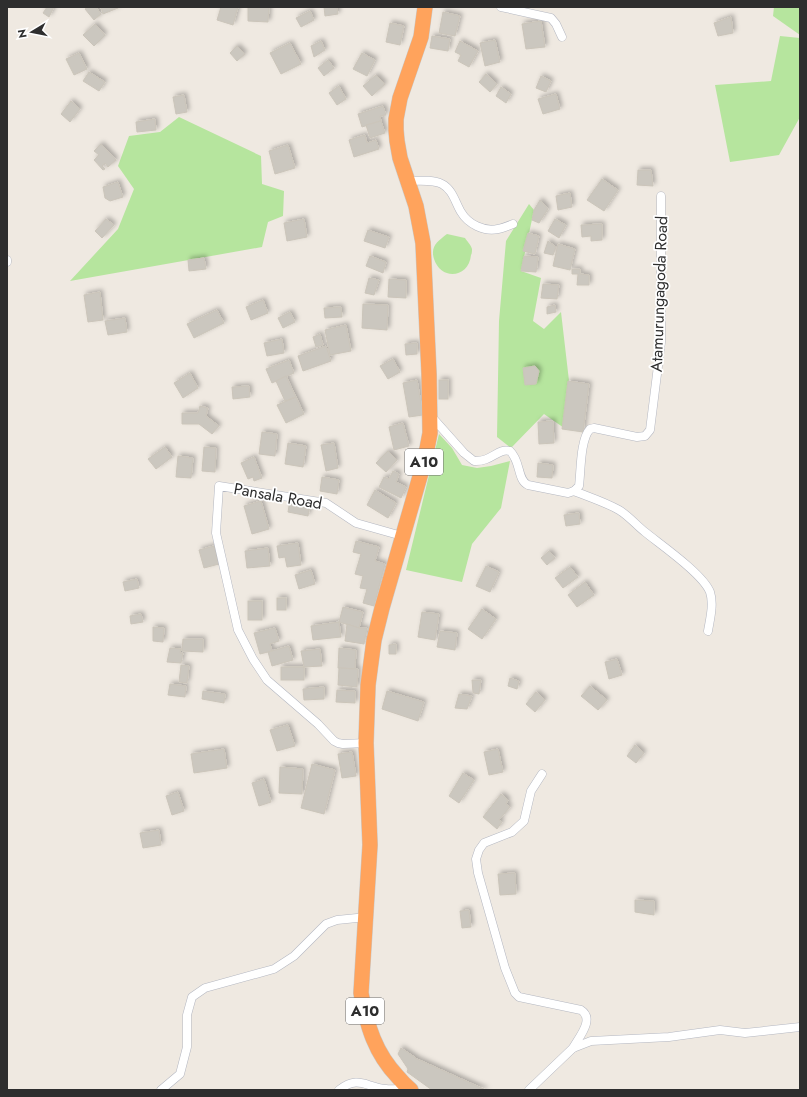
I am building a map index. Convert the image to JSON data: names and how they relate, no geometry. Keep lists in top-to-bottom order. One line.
{"streets":{"highway":["A10"],"street":["Atamurungagoda Road","Pansala Road"]},"crossings":[["A10","Pansala Road"]],"north":"left"}
